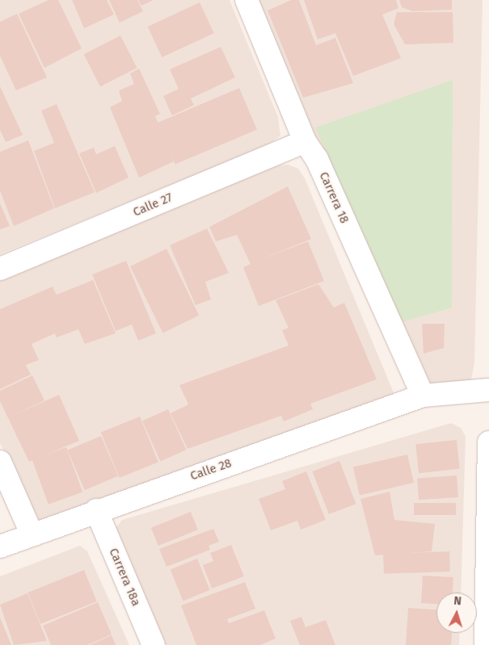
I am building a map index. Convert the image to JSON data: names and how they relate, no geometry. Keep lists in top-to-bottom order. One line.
{"streets":{"street":["Carrera 18","Calle 27","Calle 28","Carrera 18a"]},"crossings":[["Carrera 18","Calle 27"],["Carrera 18","Calle 28"],["Calle 28","Carrera 18a"]],"north":"top"}
